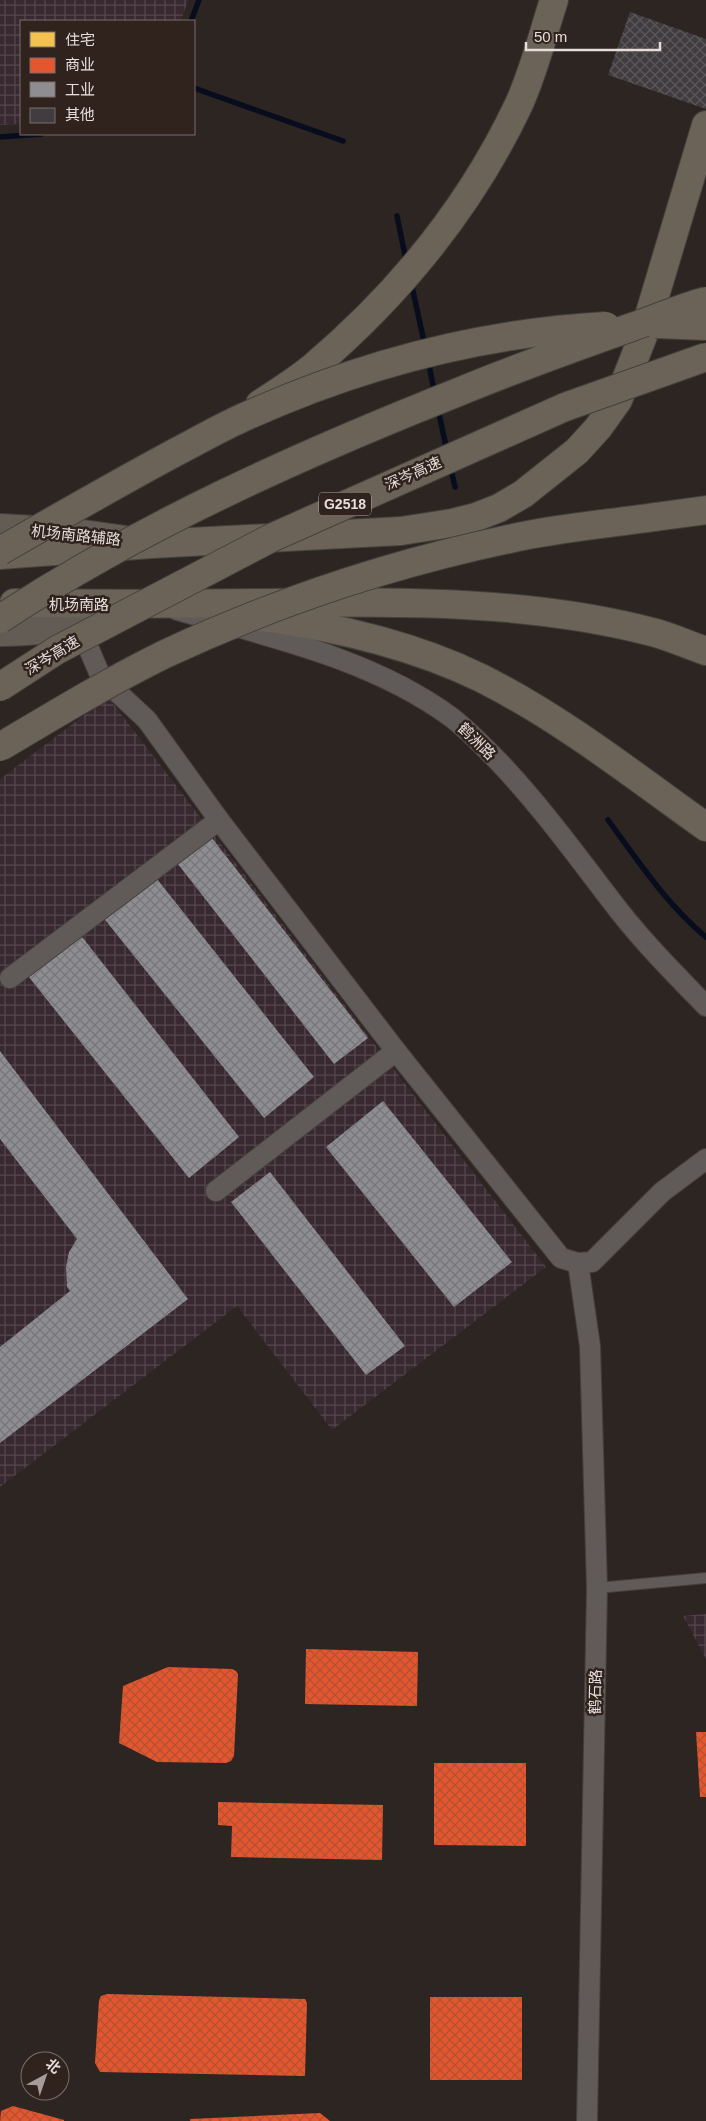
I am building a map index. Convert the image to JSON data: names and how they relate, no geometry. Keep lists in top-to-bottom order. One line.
{"streets":{"highway":["深岑高速","G2518","机场南路"],"main road":["机场南路辅路"],"street":["鹤洲路","鹤石路"]},"crossings":[["机场南路","鹤洲路"]],"legend":["住宅","商业","工业","其他"],"scale_bar":"50 m","north":"top right"}
